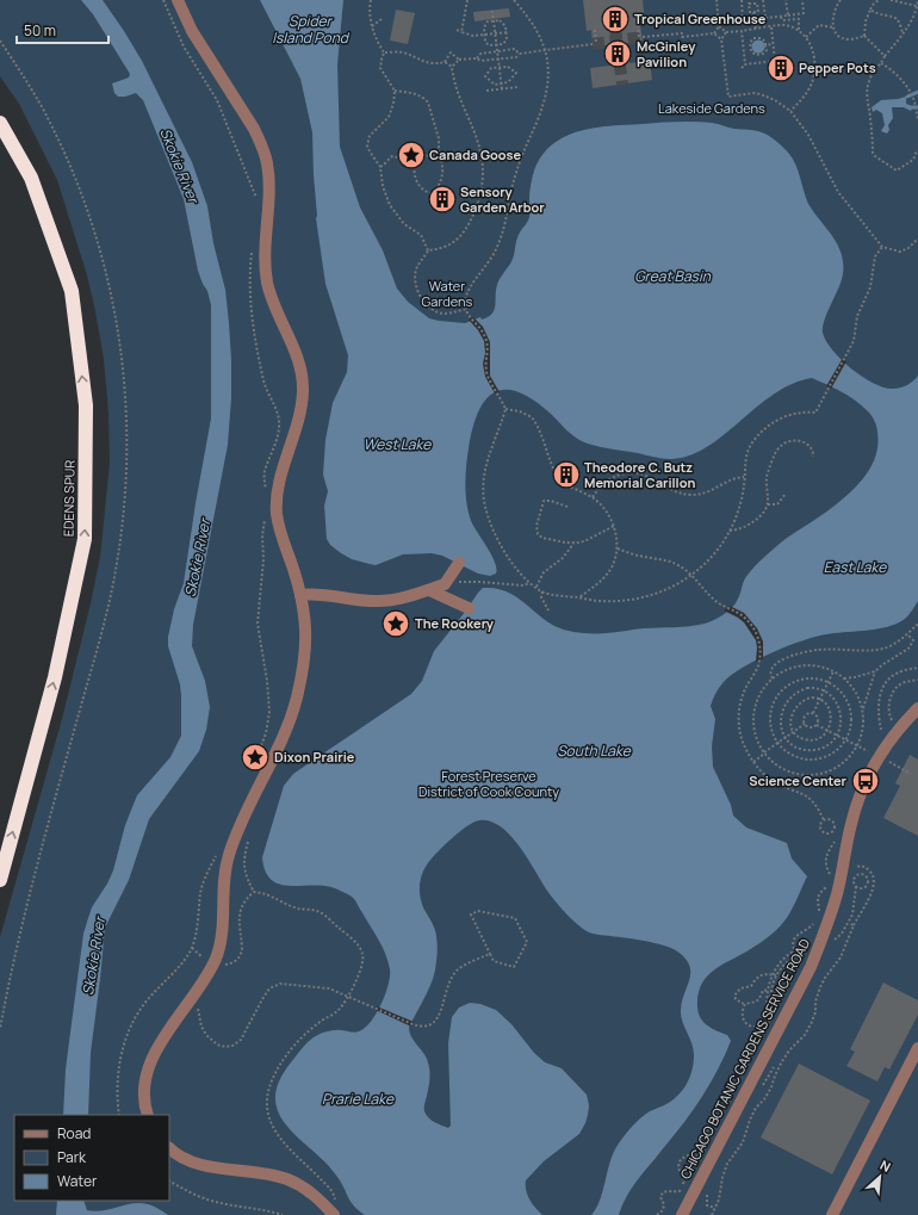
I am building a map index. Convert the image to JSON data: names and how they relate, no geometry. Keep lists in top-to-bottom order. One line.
{"streets":{"highway":["EDENS SPUR"],"lane":["CHICAGO BOTANIC GARDENS SERVICE ROAD"]},"one_way":["EDENS SPUR"],"water":["Spider Island Pond","Skokie River","Great Basin","West Lake","East Lake","South Lake","Prarie Lake"],"parks":["Lakeside Gardens","Water Gardens","Forest Preserve District of Cook County"],"places":{"building":["Tropical Greenhouse","McGinley Pavilion","Pepper Pots","Sensory Garden Arbor","Theodore C. Butz Memorial Carillon"],"place":["Canada Goose","The Rookery","Dixon Prairie"],"bus stop":["Science Center"]},"legend":["Road","Park","Water"],"scale_bar":"50 m","north":"top right"}
